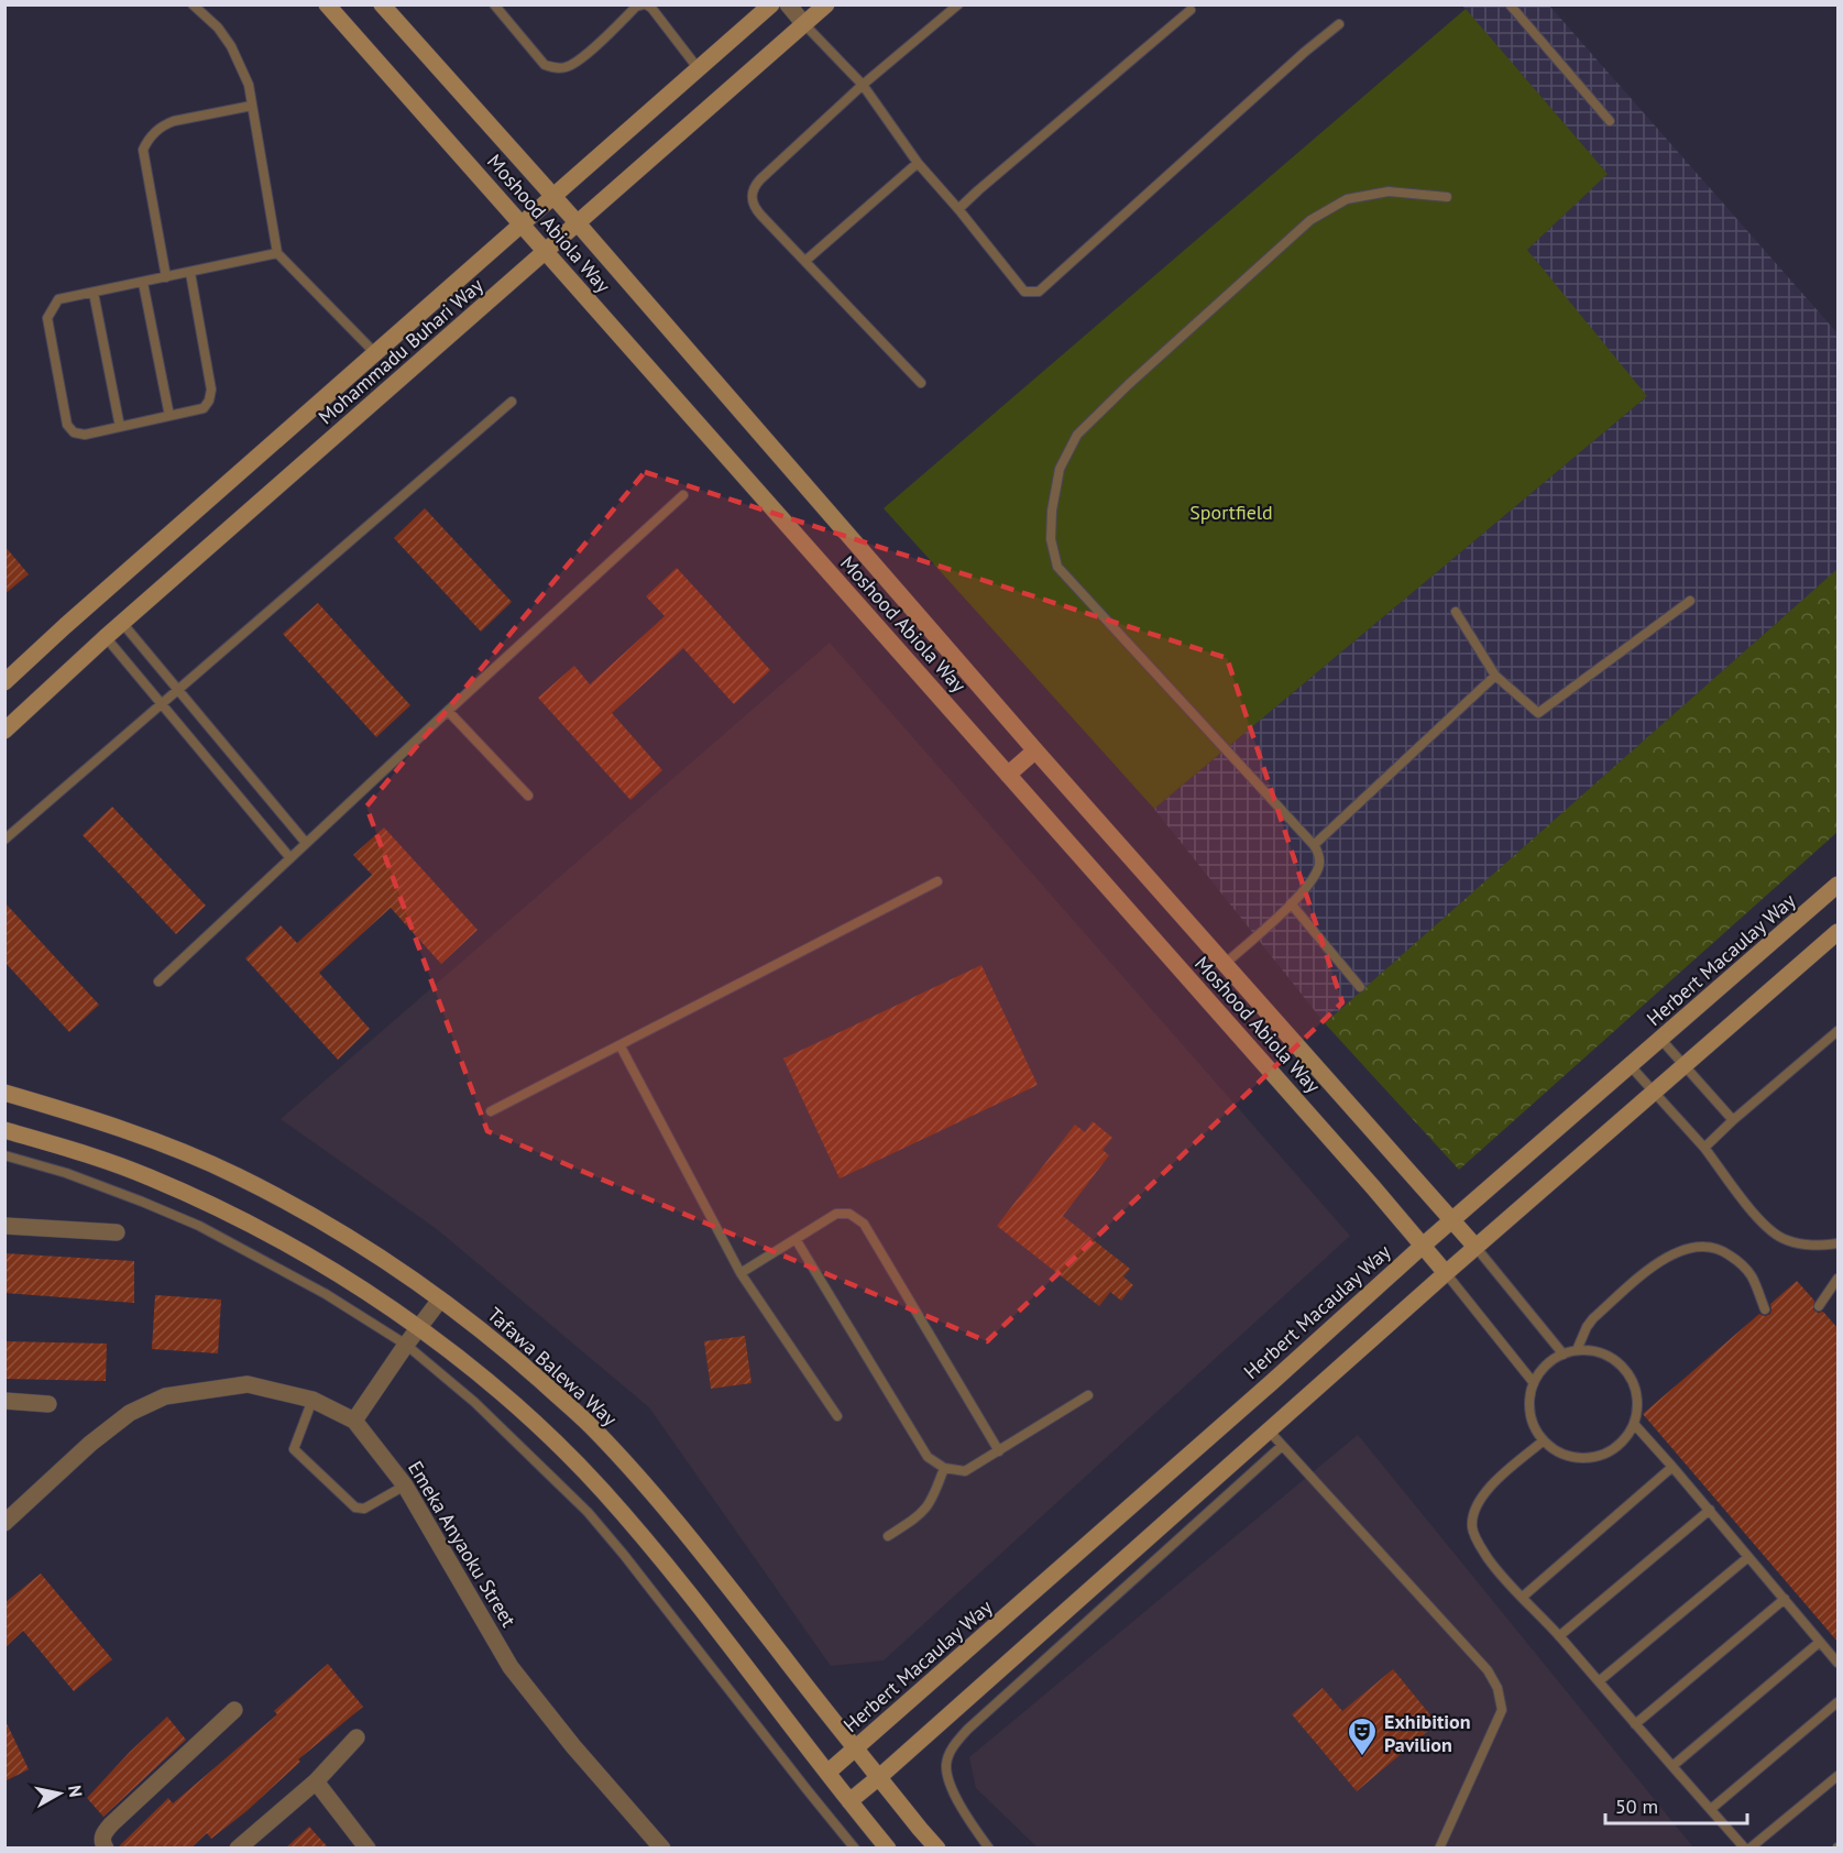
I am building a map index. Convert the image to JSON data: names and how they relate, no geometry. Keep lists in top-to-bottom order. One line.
{"streets":{"main road":["Moshood Abiola Way","Mohammadu Buhari Way","Herbert Macaulay Way","Tafawa Balewa Way"],"street":["Emeka Anyaoku Street"]},"crossings":[["Moshood Abiola Way","Mohammadu Buhari Way"],["Moshood Abiola Way","Herbert Macaulay Way"],["Herbert Macaulay Way","Tafawa Balewa Way"]],"parks":["Sportfield"],"places":{"theatre":["Exhibition Pavilion"]},"scale_bar":"50 m","north":"right"}
